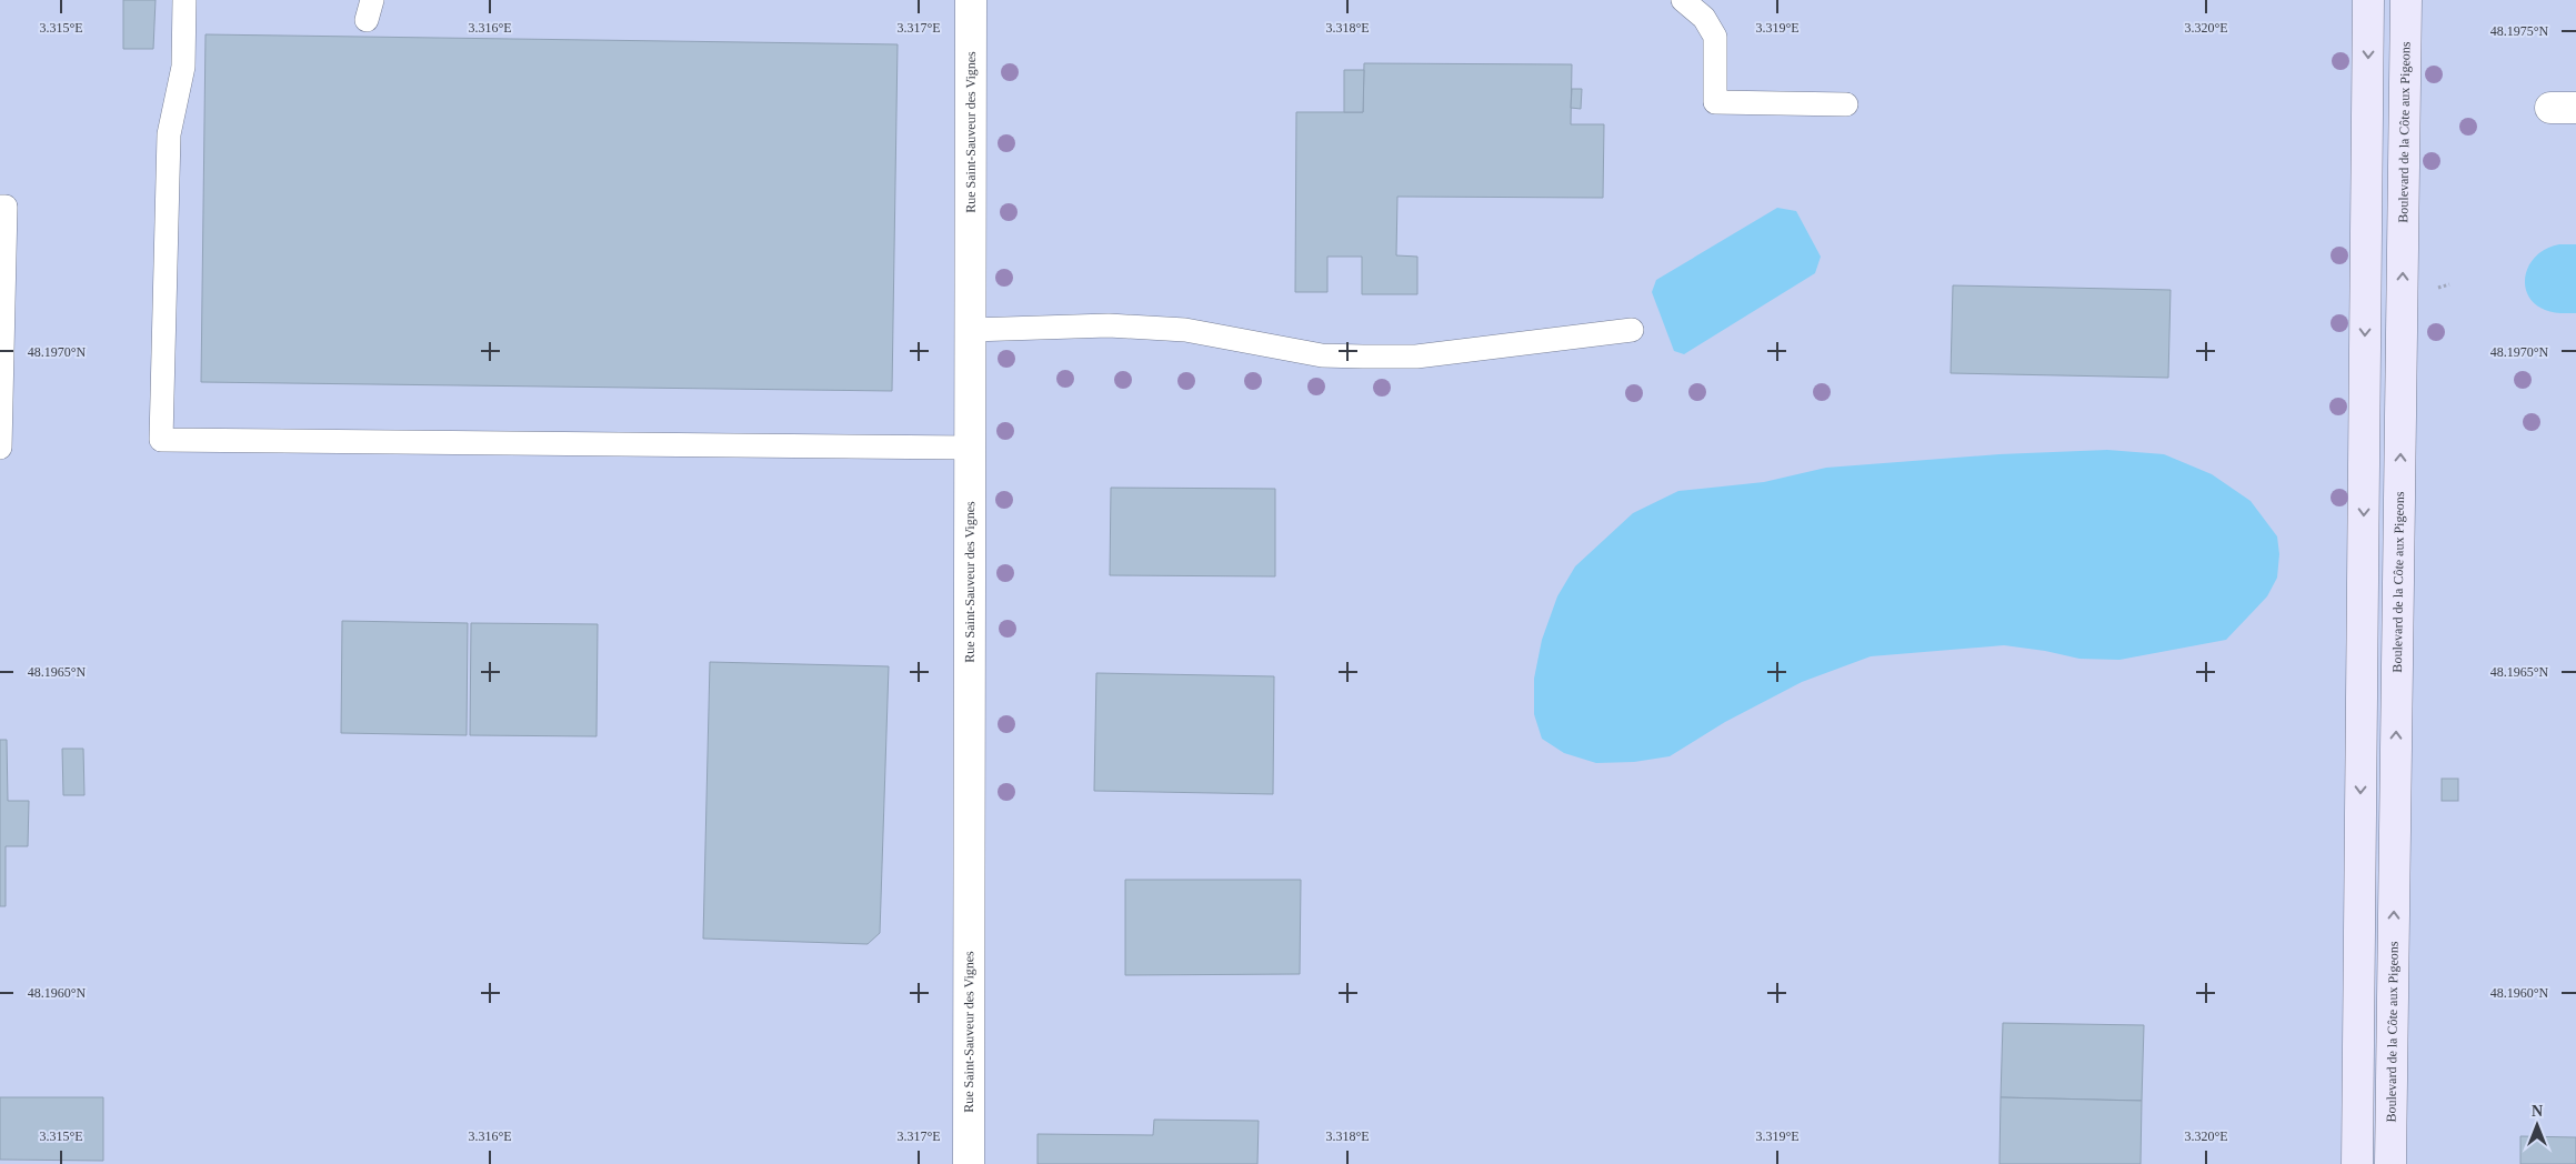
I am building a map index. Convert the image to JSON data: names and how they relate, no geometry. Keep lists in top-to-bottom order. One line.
{"streets":{"street":["Rue Saint-Sauveur des Vignes","Boulevard de la Côte aux Pigeons"]},"north":"top","coordinates":["3.315°E","3.316°E","3.317°E","3.318°E","3.319°E","3.320°E","48.1975°N","48.1970°N","48.1965°N","48.1960°N"]}
